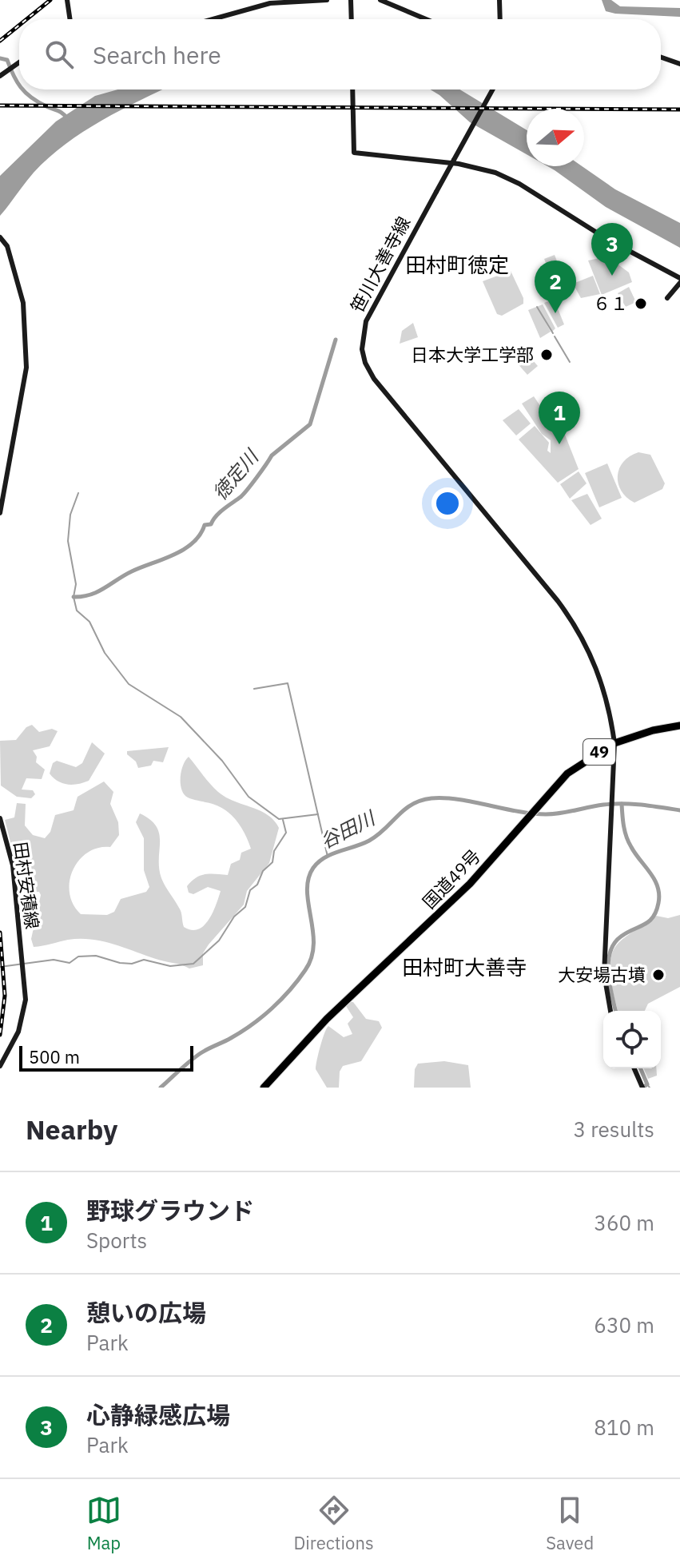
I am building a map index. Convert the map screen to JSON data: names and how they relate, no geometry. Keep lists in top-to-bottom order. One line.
{"streets":{"highway":["49","国道49号"],"street":["笹川大善寺線","田村安積線"]},"crossings":[["笹川大善寺線","国道49号"]],"districts":["田村町徳定","田村町大善寺"],"water":["徳定川","谷田川"],"places":["６１","日本大学工学部","大安場古墳"],"scale_bar":"500 m","north":"right","page":{"search":"Search here","pins":["3","2","1"],"scale":"500 m","heading":["Nearby","3 results"],"list":[{"mark":"1","name":"野球グラウンド","note":"Sports","value":"360 m"},{"mark":"2","name":"憩いの広場","note":"Park","value":"630 m"},{"mark":"3","name":"心静緑感広場","note":"Park","value":"810 m"}],"nav":["Map","Directions","Saved"]}}
